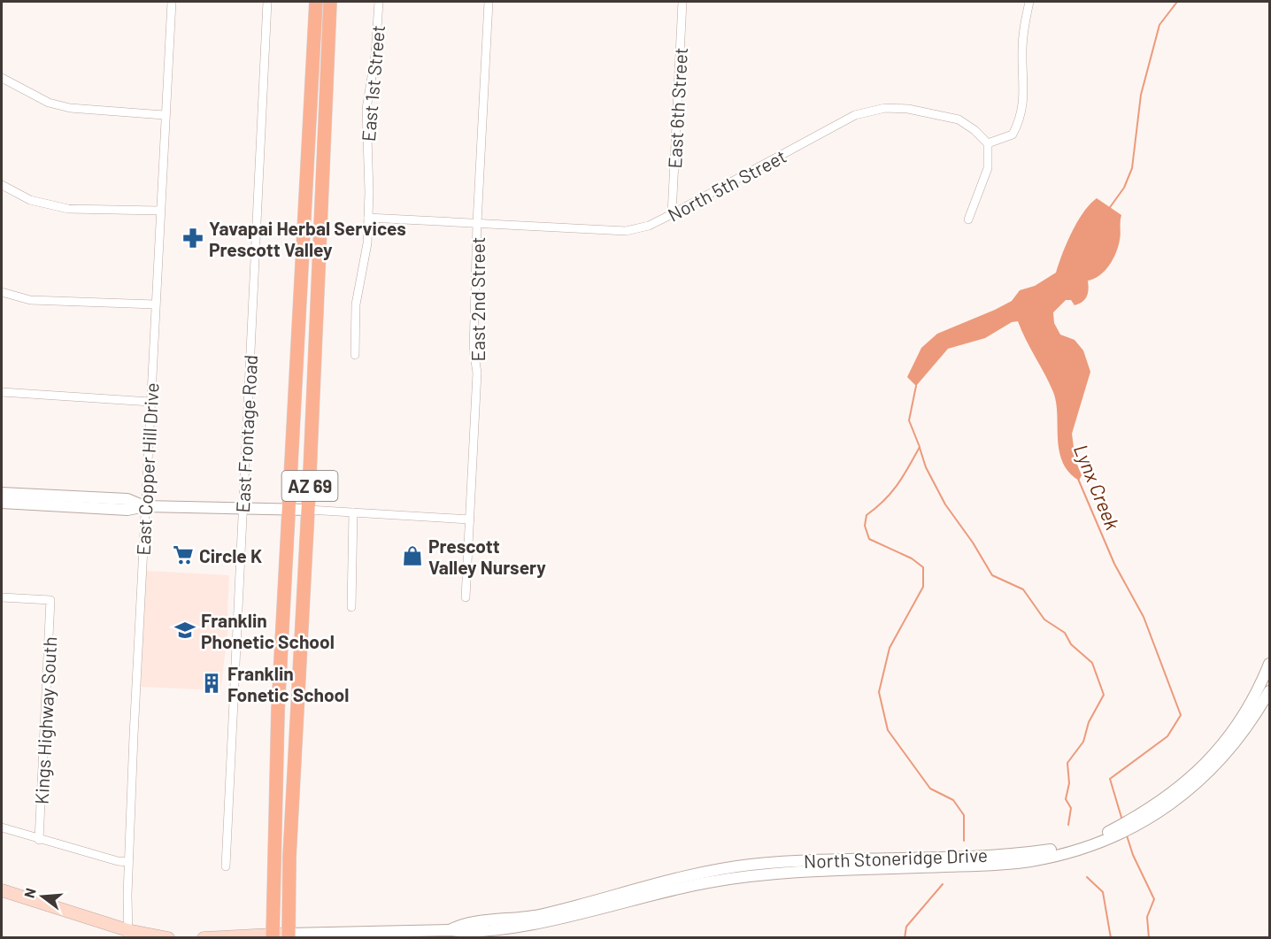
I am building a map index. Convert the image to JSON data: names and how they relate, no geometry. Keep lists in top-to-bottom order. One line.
{"streets":{"main road":["AZ 69","North Stoneridge Drive"],"street":["East 1st Street","East 6th Street","North 5th Street","East 2nd Street","East Frontage Road","East Copper Hill Drive","Kings Highway South"]},"crossings":[["East 1st Street","North 5th Street"],["East 6th Street","North 5th Street"],["North 5th Street","East 2nd Street"],["AZ 69","North Stoneridge Drive"]],"water":["Lynx Creek"],"places":{"pharmacy":["Yavapai Herbal Services Prescott Valley"],"supermarket":["Circle K"],"shop":["Prescott Valley Nursery"],"school or university":["Franklin Phonetic School"],"building":["Franklin Fonetic School"]},"north":"left"}
